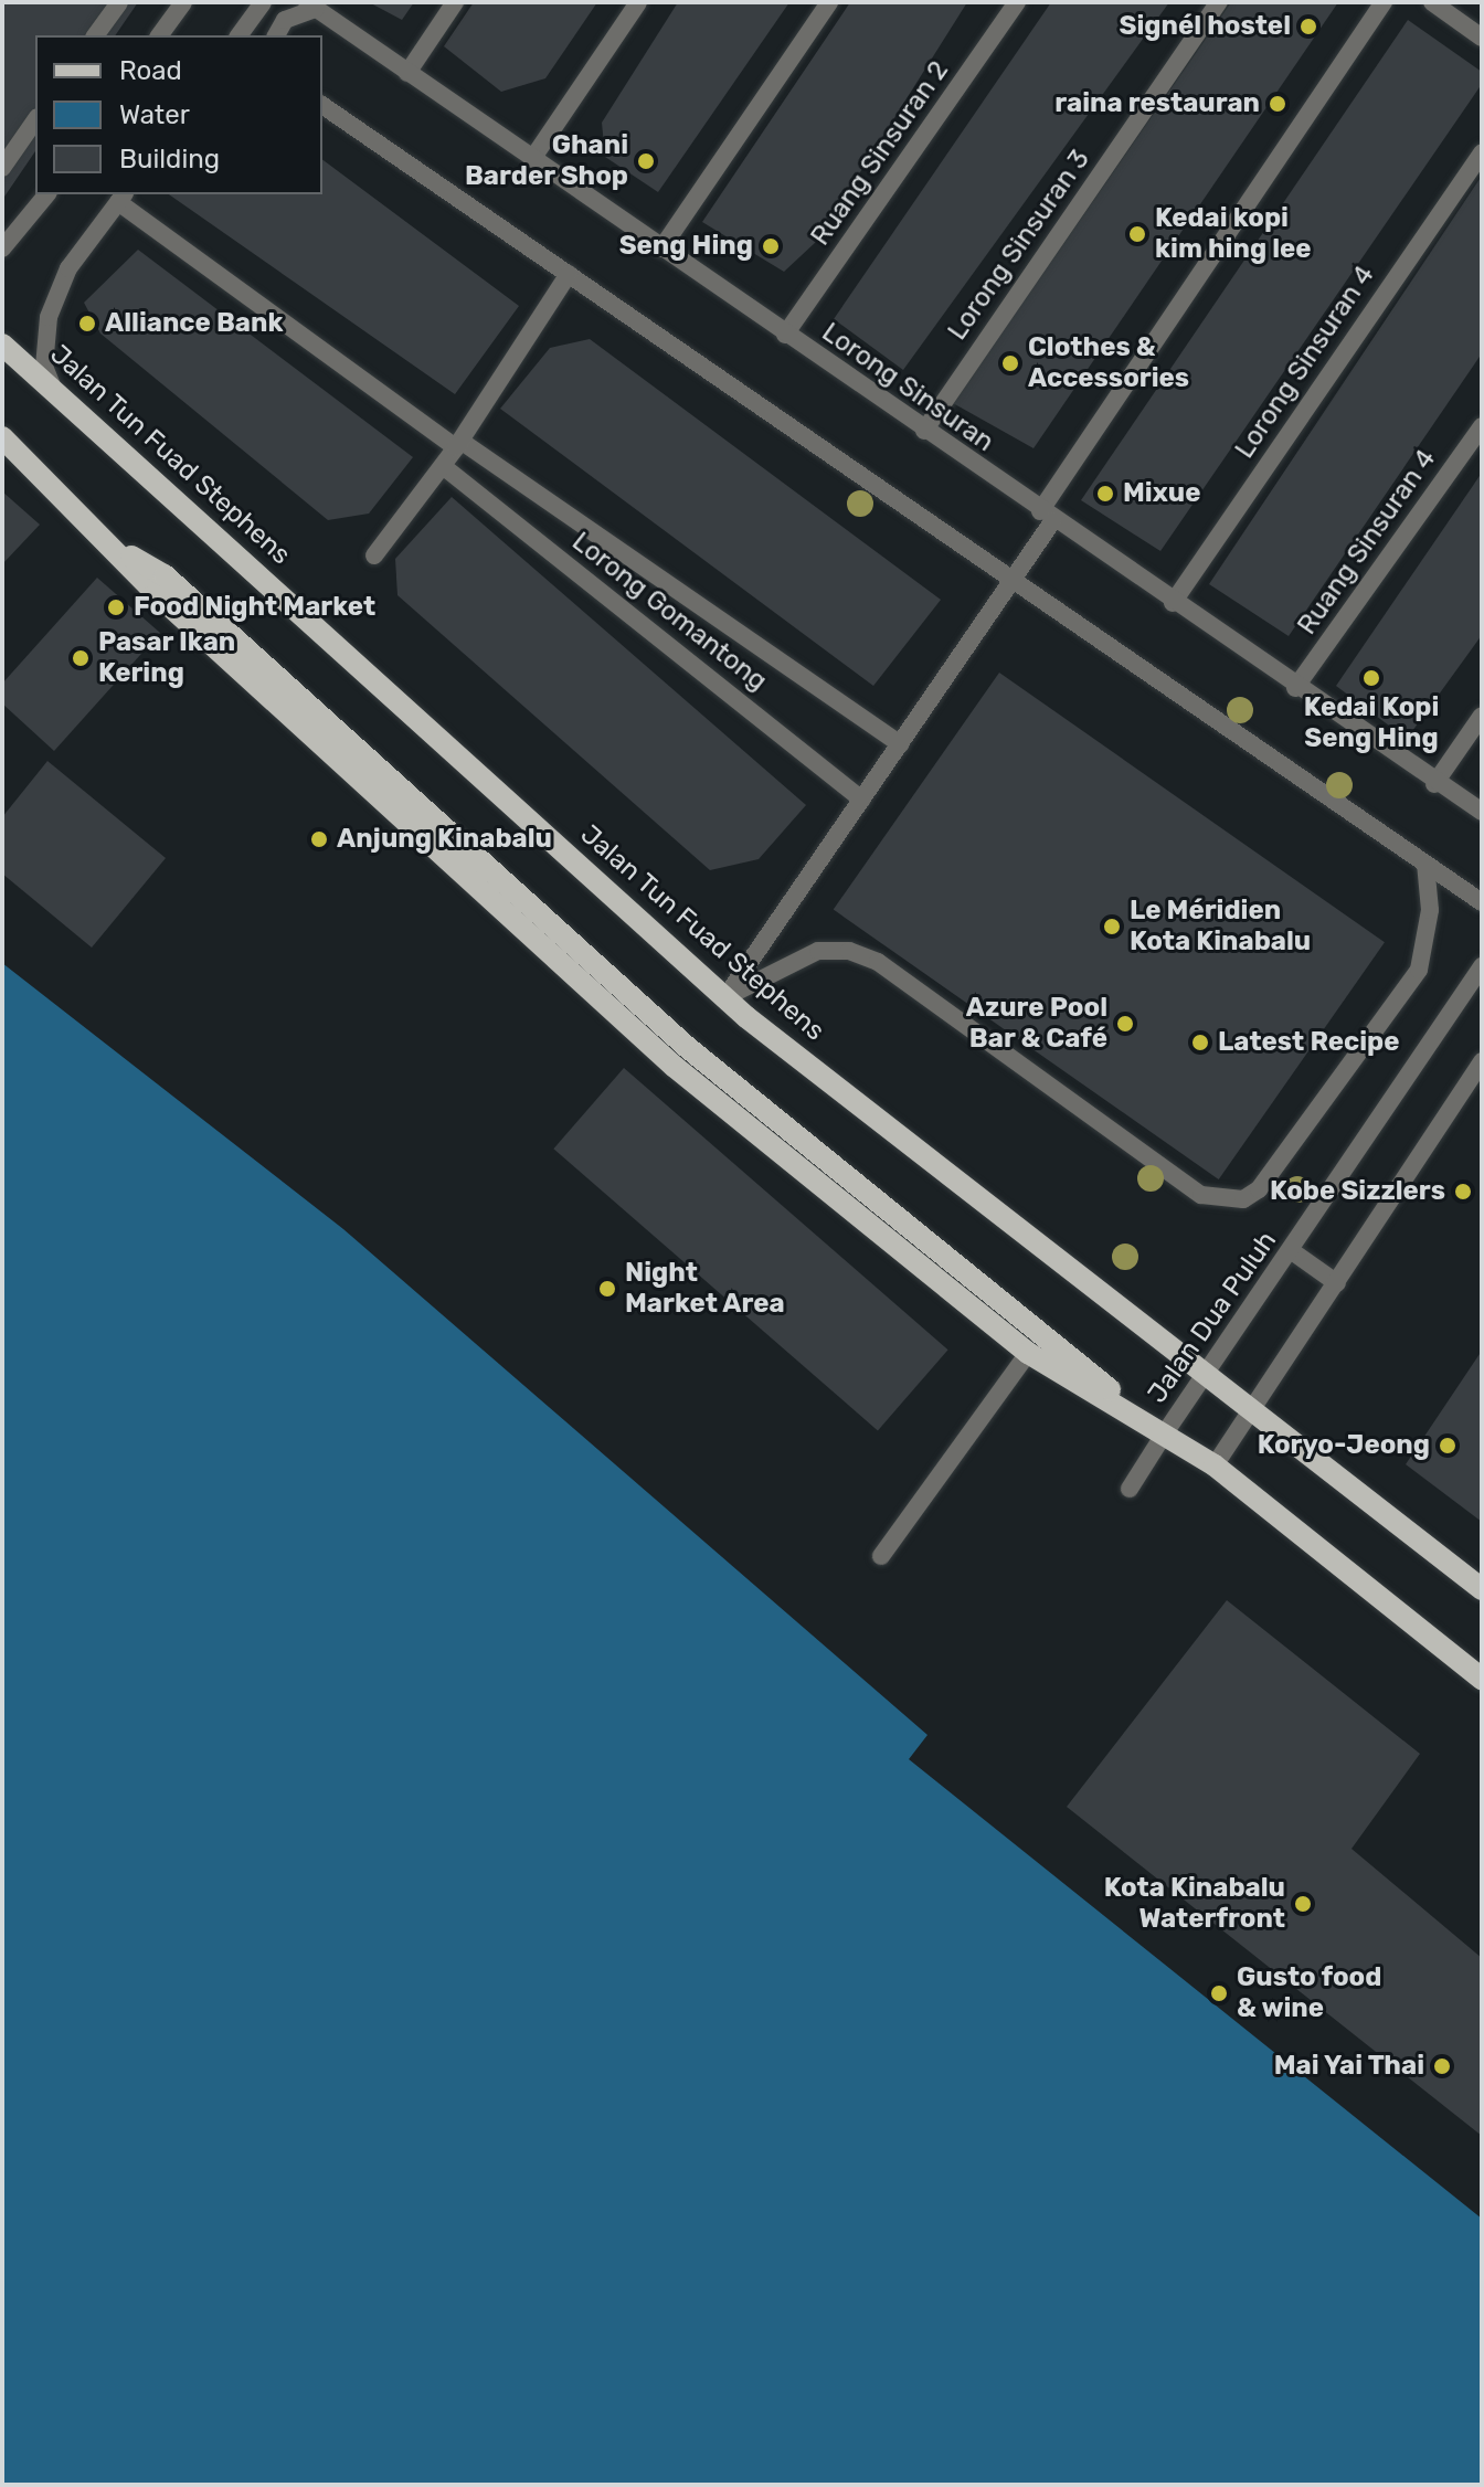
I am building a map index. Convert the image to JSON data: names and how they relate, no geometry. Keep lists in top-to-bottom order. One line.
{"streets":{"main road":["Jalan Tun Fuad Stephens"],"street":["Ruang Sinsuran 2","Lorong Sinsuran 3","Lorong Sinsuran 4","Lorong Sinsuran","Ruang Sinsuran 4","Lorong Gomantong","Jalan Dua Puluh"]},"crossings":[["Ruang Sinsuran 2","Lorong Sinsuran"],["Lorong Sinsuran 3","Lorong Sinsuran"],["Lorong Sinsuran 4","Lorong Sinsuran"],["Lorong Sinsuran","Ruang Sinsuran 4"],["Jalan Tun Fuad Stephens","Jalan Dua Puluh"]],"places":["Signél hostel","raina restauran","Ghani Barder Shop","Kedai kopi kim hing lee","Seng Hing","Alliance Bank","Clothes & Accessories","Mixue","Food Night Market","Pasar Ikan Kering","Kedai Kopi Seng Hing","Anjung Kinabalu","Le Méridien Kota Kinabalu","Azure Pool Bar & Café","Latest Recipe","Kobe Sizzlers","Night Market Area","Koryo-Jeong","Kota Kinabalu Waterfront","Gusto food & wine","Mai Yai Thai"],"legend":["Road","Water","Building"]}
